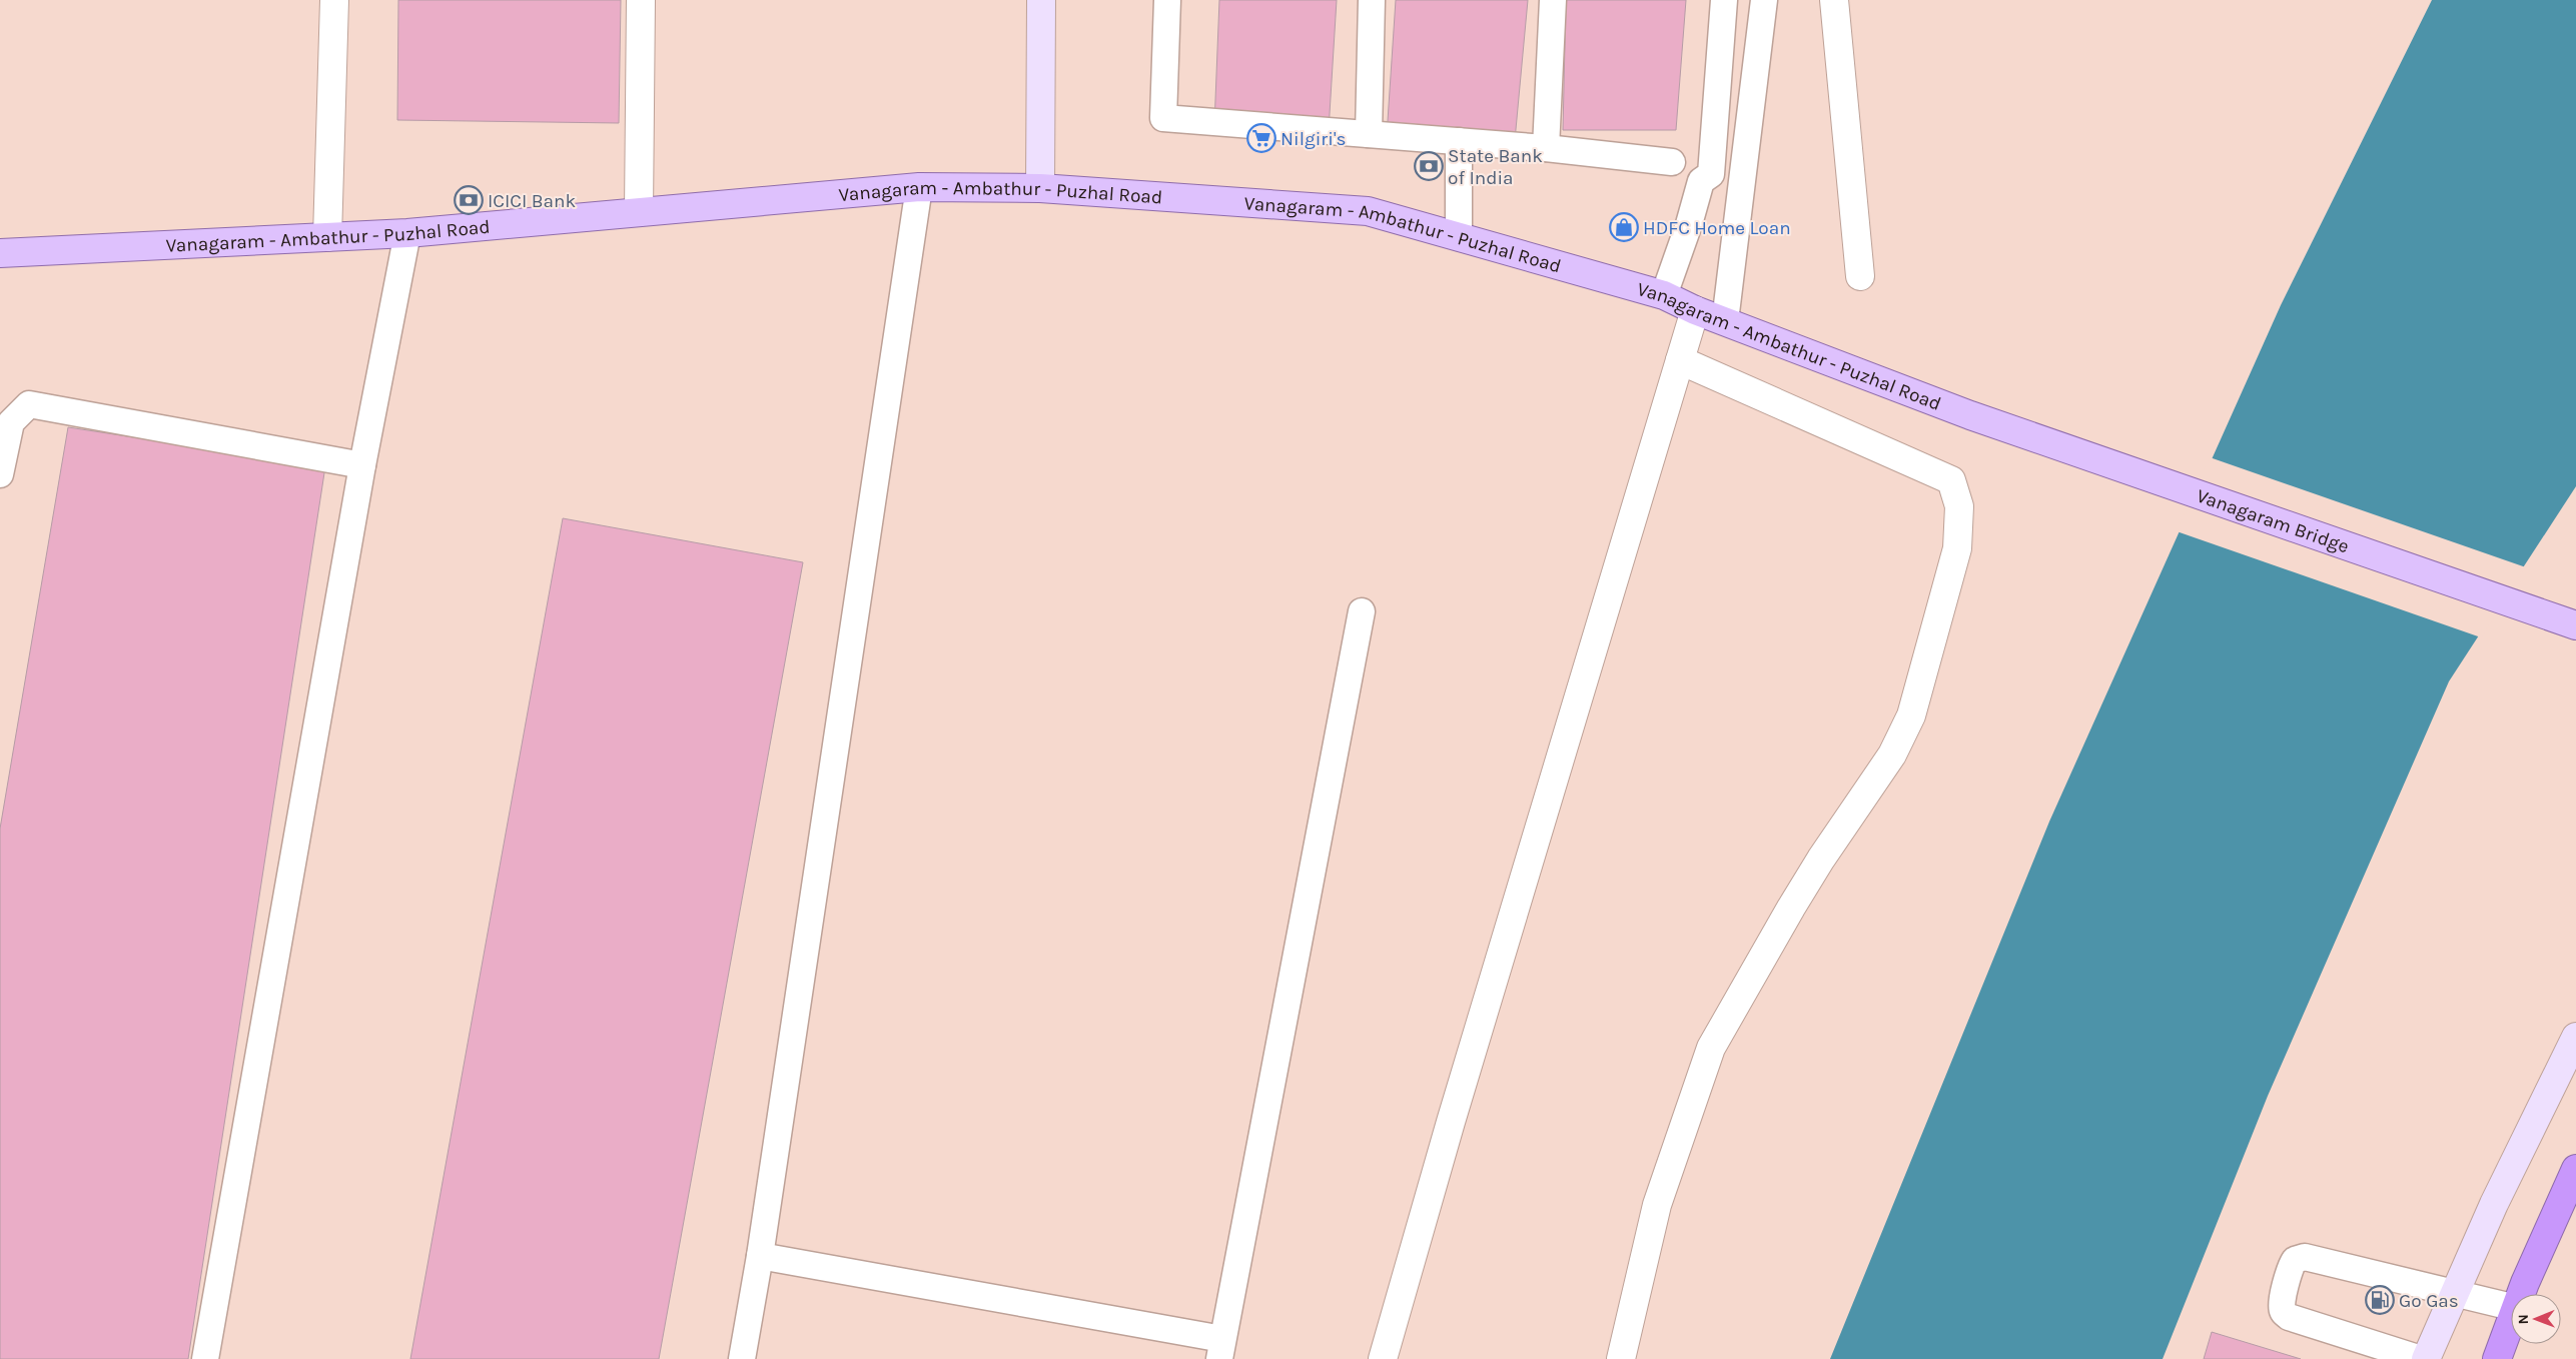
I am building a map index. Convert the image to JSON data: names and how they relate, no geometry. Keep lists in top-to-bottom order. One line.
{"streets":{"main road":["Vanagaram - Ambathur - Puzhal Road","Vanagaram Bridge"]},"crossings":[["Vanagaram - Ambathur - Puzhal Road","Vanagaram Bridge"]],"places":{"supermarket":["Nilgiri's"],"bank":["State Bank of India","ICICI Bank"],"shop":["HDFC Home Loan"],"fuel station":["Go Gas"]},"north":"left"}
